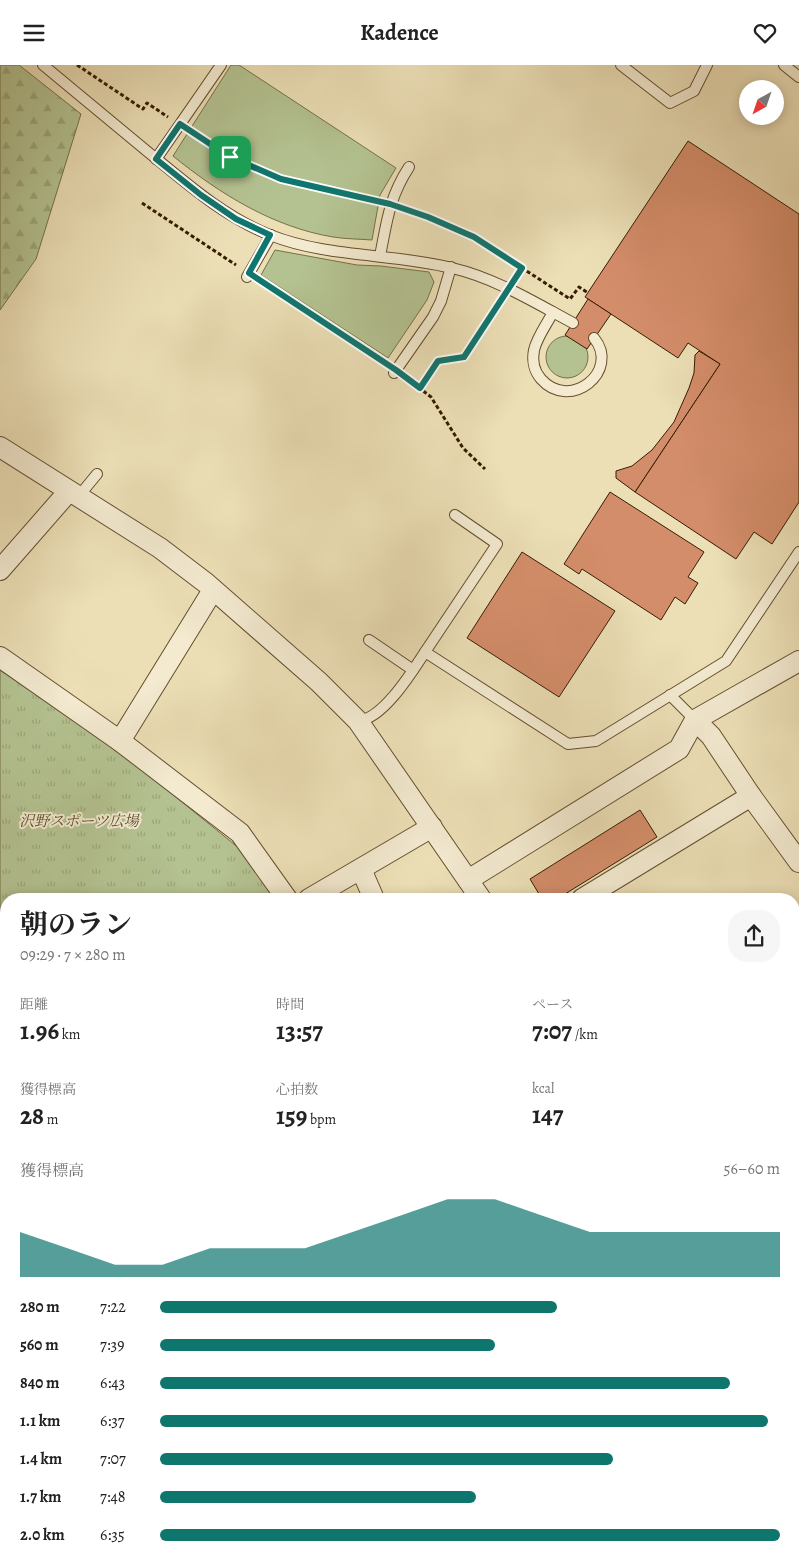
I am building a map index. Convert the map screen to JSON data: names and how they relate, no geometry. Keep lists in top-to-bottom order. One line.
{"parks":["沢野スポーツ広場"],"north":"bottom left","page":{"header":"Kadence","heading":["朝のラン","09:29 · 7 × 280 m"],"stats":[["距離","1.96 km"],["時間","13:57"],["ペース","7:07 /km"],["獲得標高","28 m"],["心拍数","159 bpm"],["kcal","147"]],"chart":["獲得標高","56–60 m"],"list":[{"name":"280 m","note":"7:22"},{"name":"560 m","note":"7:39"},{"name":"840 m","note":"6:43"},{"name":"1.1 km","note":"6:37"},{"name":"1.4 km","note":"7:07"},{"name":"1.7 km","note":"7:48"},{"name":"2.0 km","note":"6:35"}]}}
